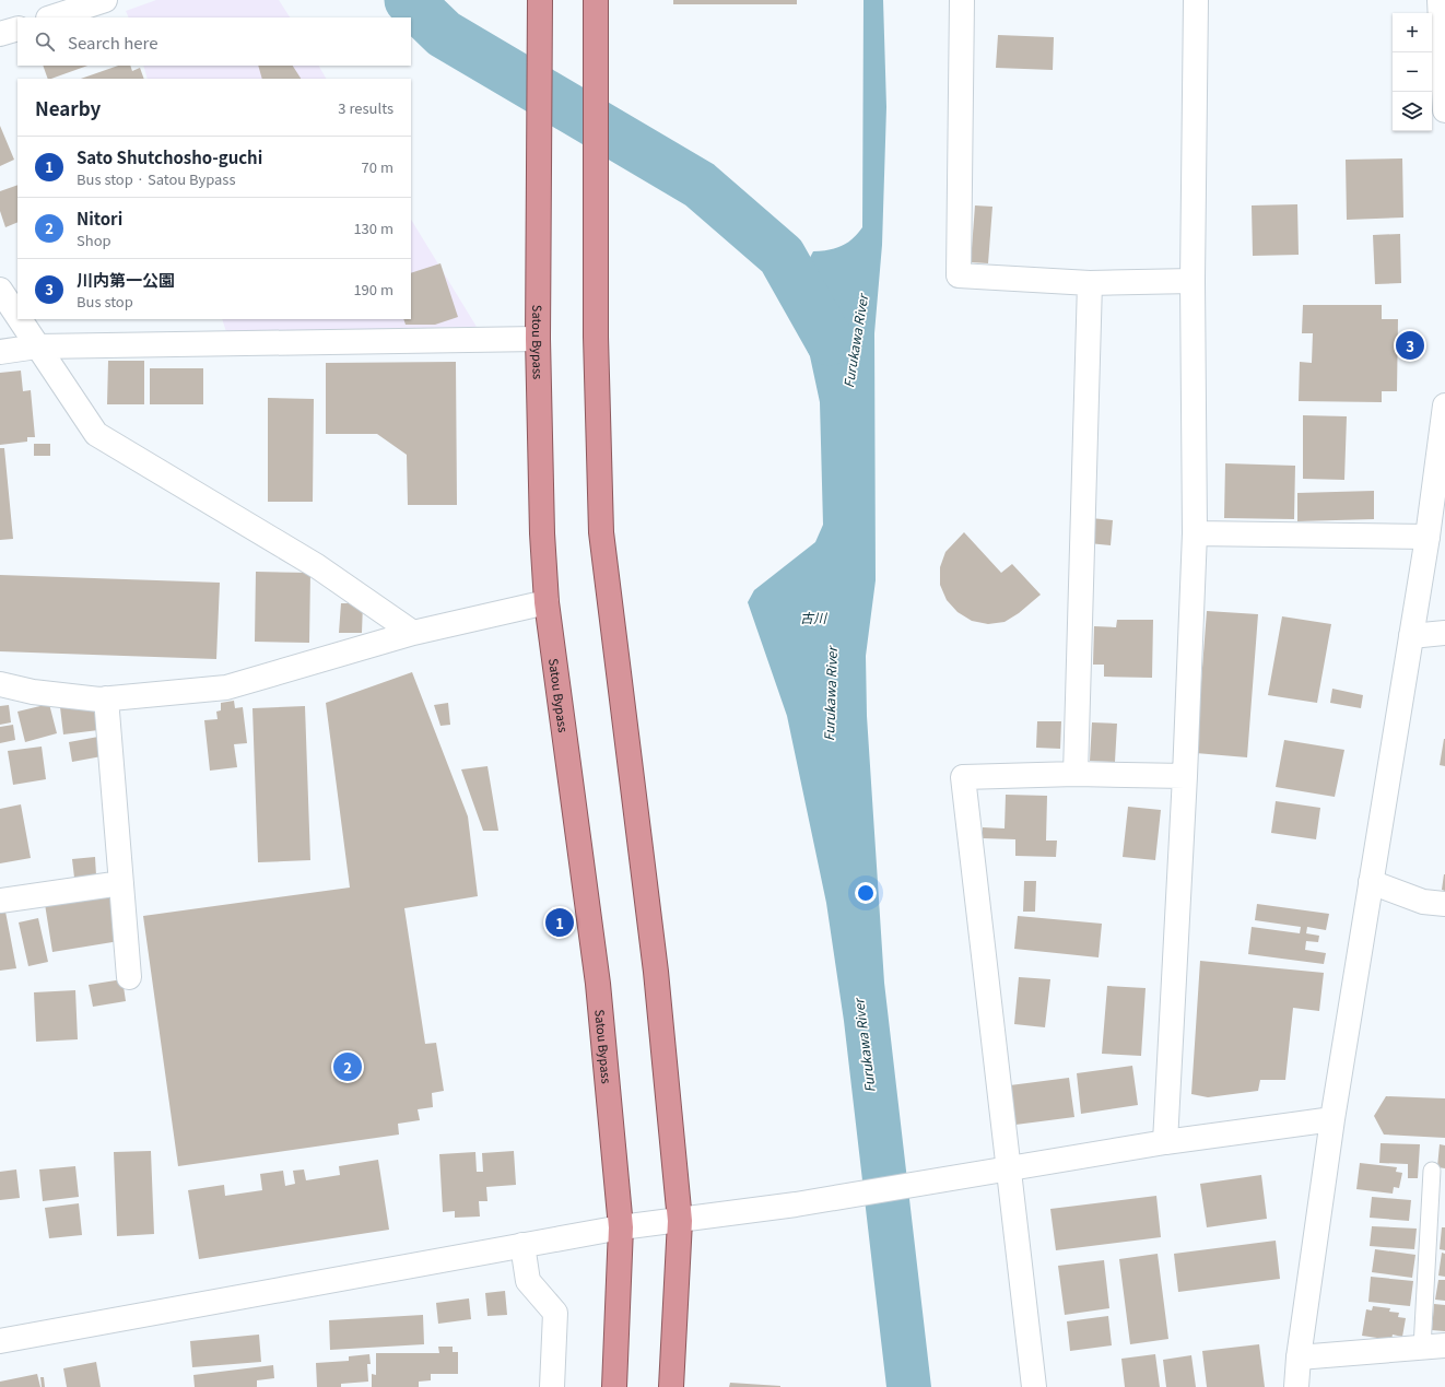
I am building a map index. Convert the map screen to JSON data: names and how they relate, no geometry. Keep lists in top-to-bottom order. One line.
{"streets":{"highway":["Satou Bypass"]},"water":["Furukawa River","古川"],"page":{"map_buttons":["+","−"],"search":"Search here","heading":["Nearby","3 results"],"list":[{"mark":"1","name":"Sato Shutchosho-guchi","note":"Bus stop · Satou Bypass","value":"70 m"},{"mark":"2","name":"Nitori","note":"Shop","value":"130 m"},{"mark":"3","name":"川内第一公園","note":"Bus stop","value":"190 m"}],"pins":["3","1","2"]}}
